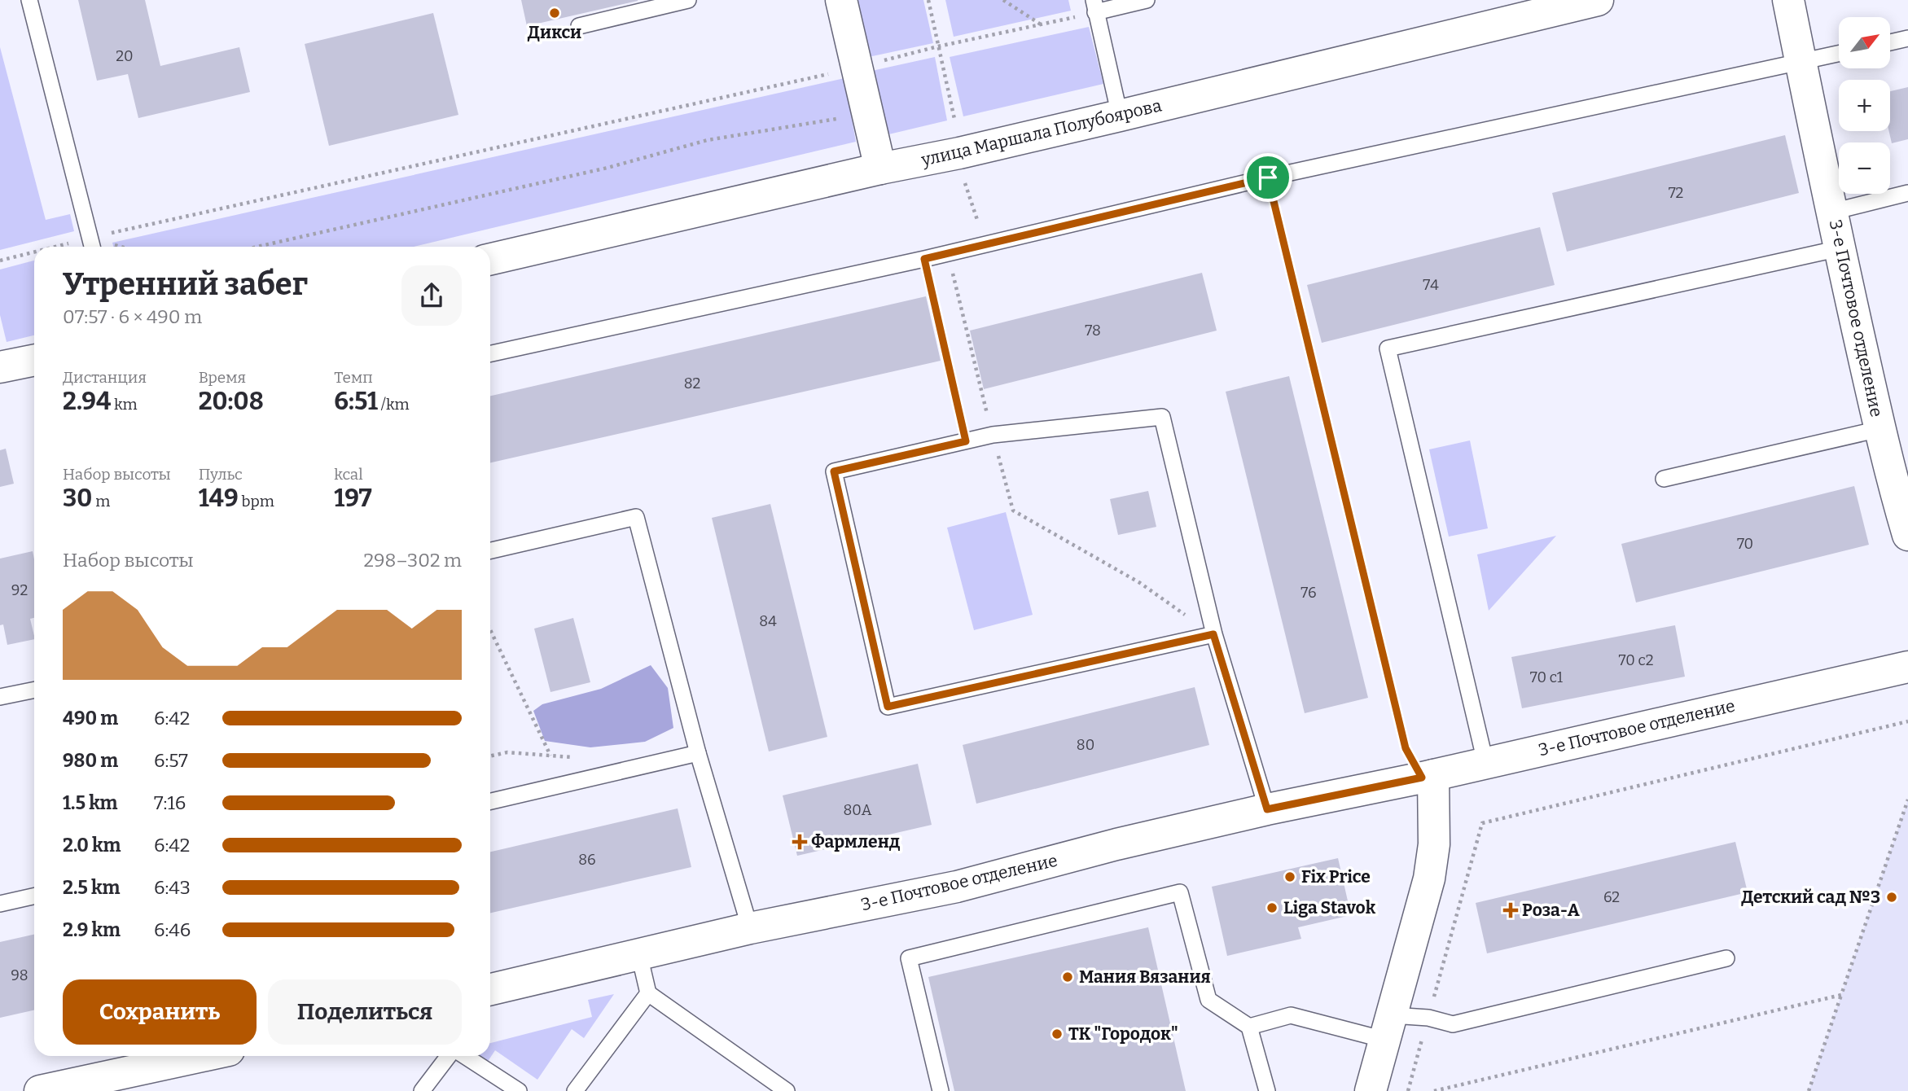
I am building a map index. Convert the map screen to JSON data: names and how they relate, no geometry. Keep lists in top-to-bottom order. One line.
{"streets":{"street":["улица Маршала Полубоярова","3-е Почтовое отделение"]},"places":{"other":["Дикси","Fix Price","Детский сад №3","Liga Stavok","Мания Вязания","ТК \"Городок\""],"health":["Фармленд","Роза-А"]},"house_numbers":["20","72","74","78","82","70","92","76","84","70 с2","70 с1","80","80А","86","62","98"],"north":"top right","page":{"map_buttons":["+","−"],"heading":["Утренний забег","07:57 · 6 × 490 m"],"stats":[["Дистанция","2.94 km"],["Время","20:08"],["Темп","6:51 /km"],["Набор высоты","30 m"],["Пульс","149 bpm"],["kcal","197"]],"chart":["Набор высоты","298–302 m"],"list":[{"name":"490 m","note":"6:42"},{"name":"980 m","note":"6:57"},{"name":"1.5 km","note":"7:16"},{"name":"2.0 km","note":"6:42"},{"name":"2.5 km","note":"6:43"},{"name":"2.9 km","note":"6:46"}],"buttons":["Сохранить","Поделиться"]}}
